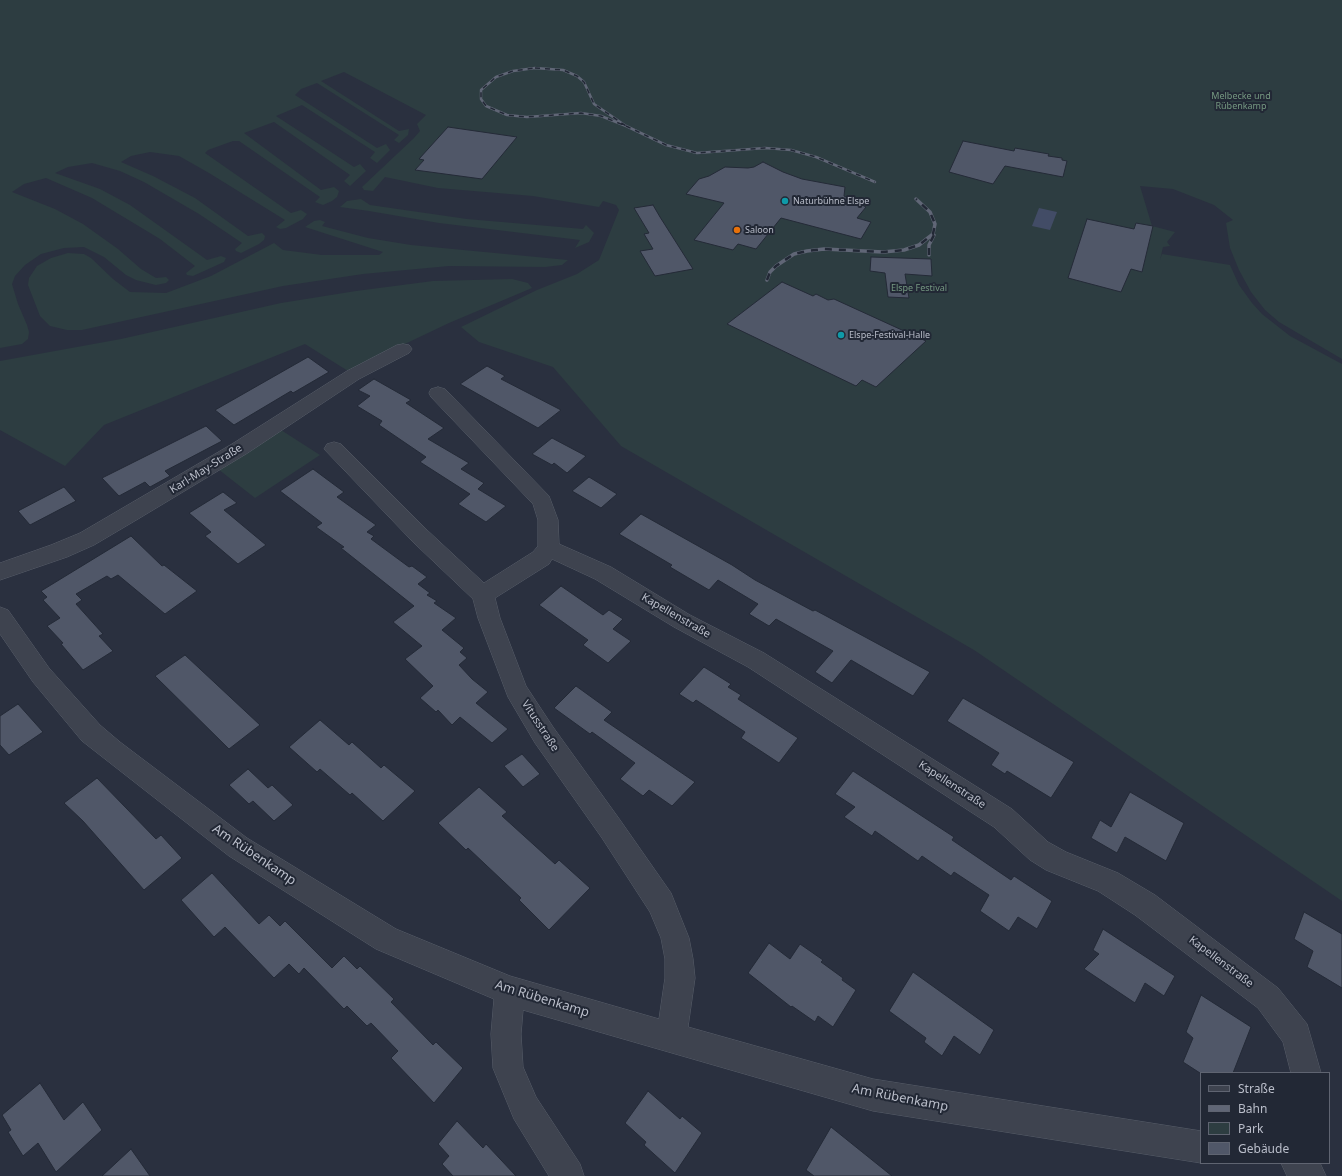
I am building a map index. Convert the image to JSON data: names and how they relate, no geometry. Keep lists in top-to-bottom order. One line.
{"streets":{"street":["Karl-May-Straße","Kapellenstraße","Vitusstraße","Am Rübenkamp"]},"crossings":[["Vitusstraße","Am Rübenkamp"]],"parks":["Melbecke und Rübenkamp","Elspe Festival"],"places":["Naturbühne Elspe","Saloon","Elspe-Festival-Halle"],"legend":["Straße","Bahn","Park","Gebäude"]}
